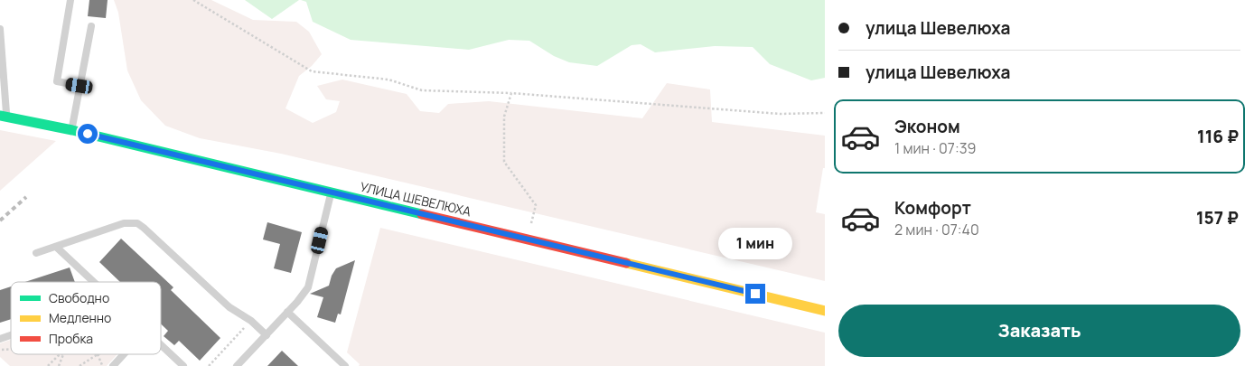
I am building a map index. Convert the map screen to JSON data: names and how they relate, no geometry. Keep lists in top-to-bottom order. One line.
{"streets":{"main road":["УЛИЦА ШЕВЕЛЮХА"]},"legend":["Свободно","Медленно","Пробка"],"page":{"banner":["улица Шевелюха","улица Шевелюха"],"list":[{"name":"Эконом","note":"1 мин · 07:39","value":"116 ₽"},{"name":"Комфорт","note":"2 мин · 07:40","value":"157 ₽"}],"bubble":"1 мин","buttons":"Заказать"}}
